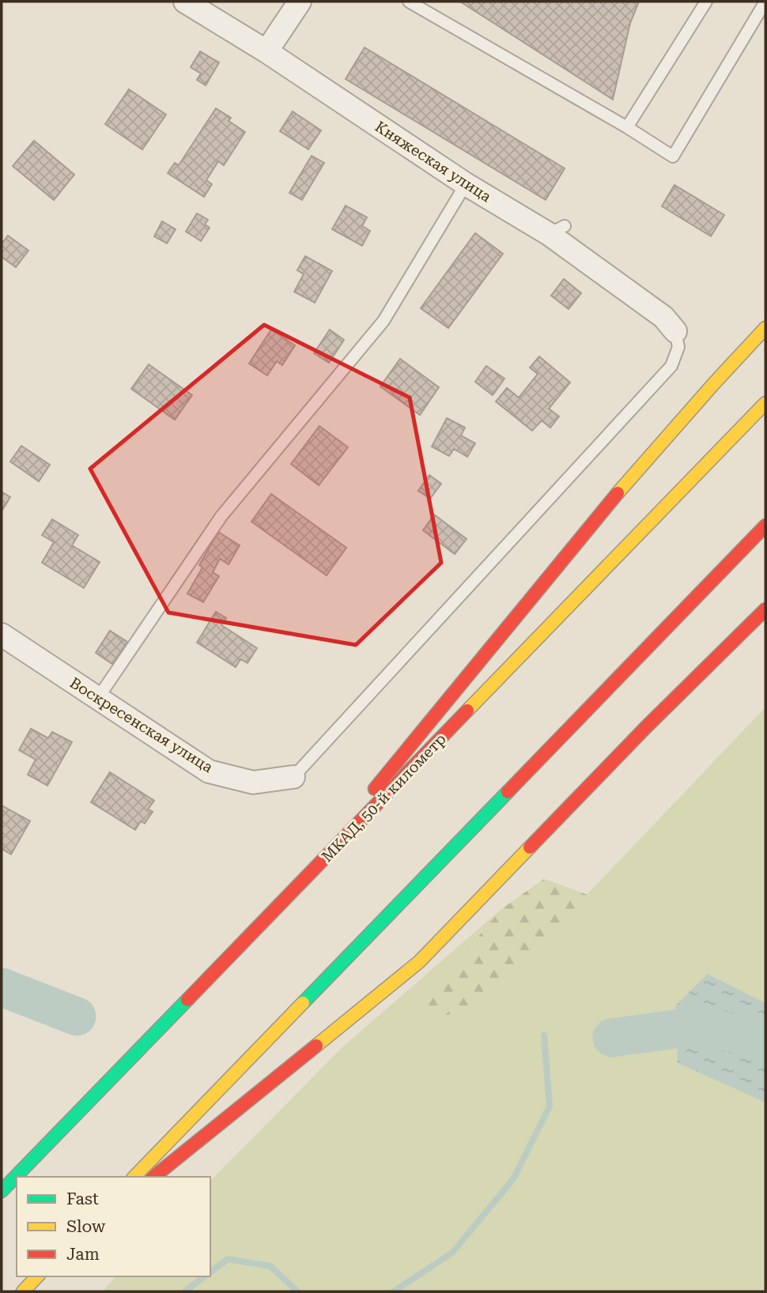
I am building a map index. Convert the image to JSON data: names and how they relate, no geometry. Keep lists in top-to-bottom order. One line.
{"streets":{"main road":["МКАД, 50-й километр"],"street":["Княжеская улица","Воскресенская улица"]},"legend":["Fast","Slow","Jam"]}
